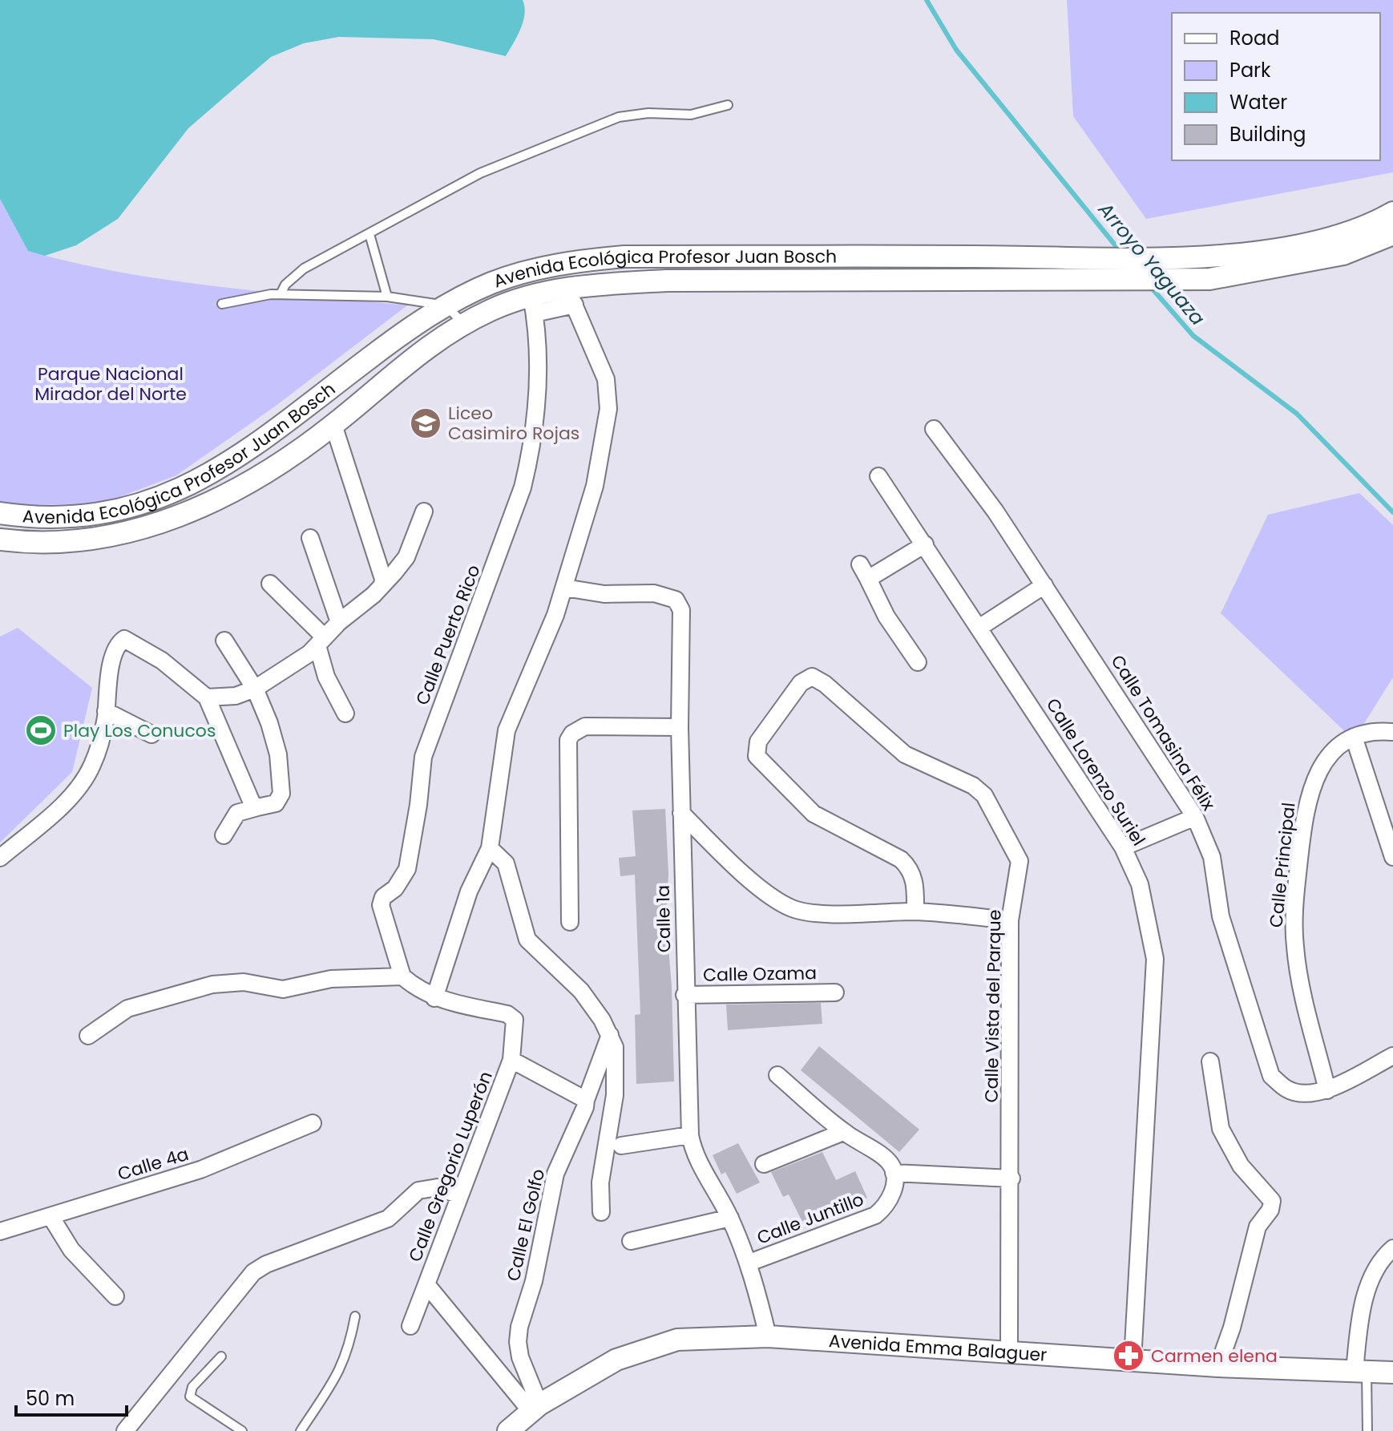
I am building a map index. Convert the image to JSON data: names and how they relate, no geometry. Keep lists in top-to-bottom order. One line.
{"streets":{"street":["Avenida Ecológica Profesor Juan Bosch","Calle Puerto Rico","Calle Tomasina Félix","Calle Lorenzo Suriel","Calle Principal","Calle 1a","Calle Ozama","Calle Vista del Parque","Calle 4a","Calle Gregorio Luperón","Calle Juntillo","Calle El Golfo","Avenida Emma Balaguer"]},"crossings":[["Avenida Ecológica Profesor Juan Bosch","Calle Puerto Rico"],["Calle Puerto Rico","Calle Gregorio Luperón"],["Calle Tomasina Félix","Calle Principal"],["Calle Lorenzo Suriel","Avenida Emma Balaguer"],["Calle 1a","Calle Ozama"],["Calle 1a","Calle Juntillo"],["Calle 1a","Avenida Emma Balaguer"],["Calle Vista del Parque","Avenida Emma Balaguer"],["Calle Gregorio Luperón","Calle El Golfo"],["Calle Gregorio Luperón","Avenida Emma Balaguer"],["Calle El Golfo","Avenida Emma Balaguer"]],"water":["Arroyo Yaguaza"],"parks":["Parque Nacional Mirador del Norte"],"places":{"school or university":["Liceo Casimiro Rojas"],"sports":["Play Los Conucos"],"pharmacy":["Carmen elena"]},"legend":["Road","Park","Water","Building"],"scale_bar":"50 m"}
